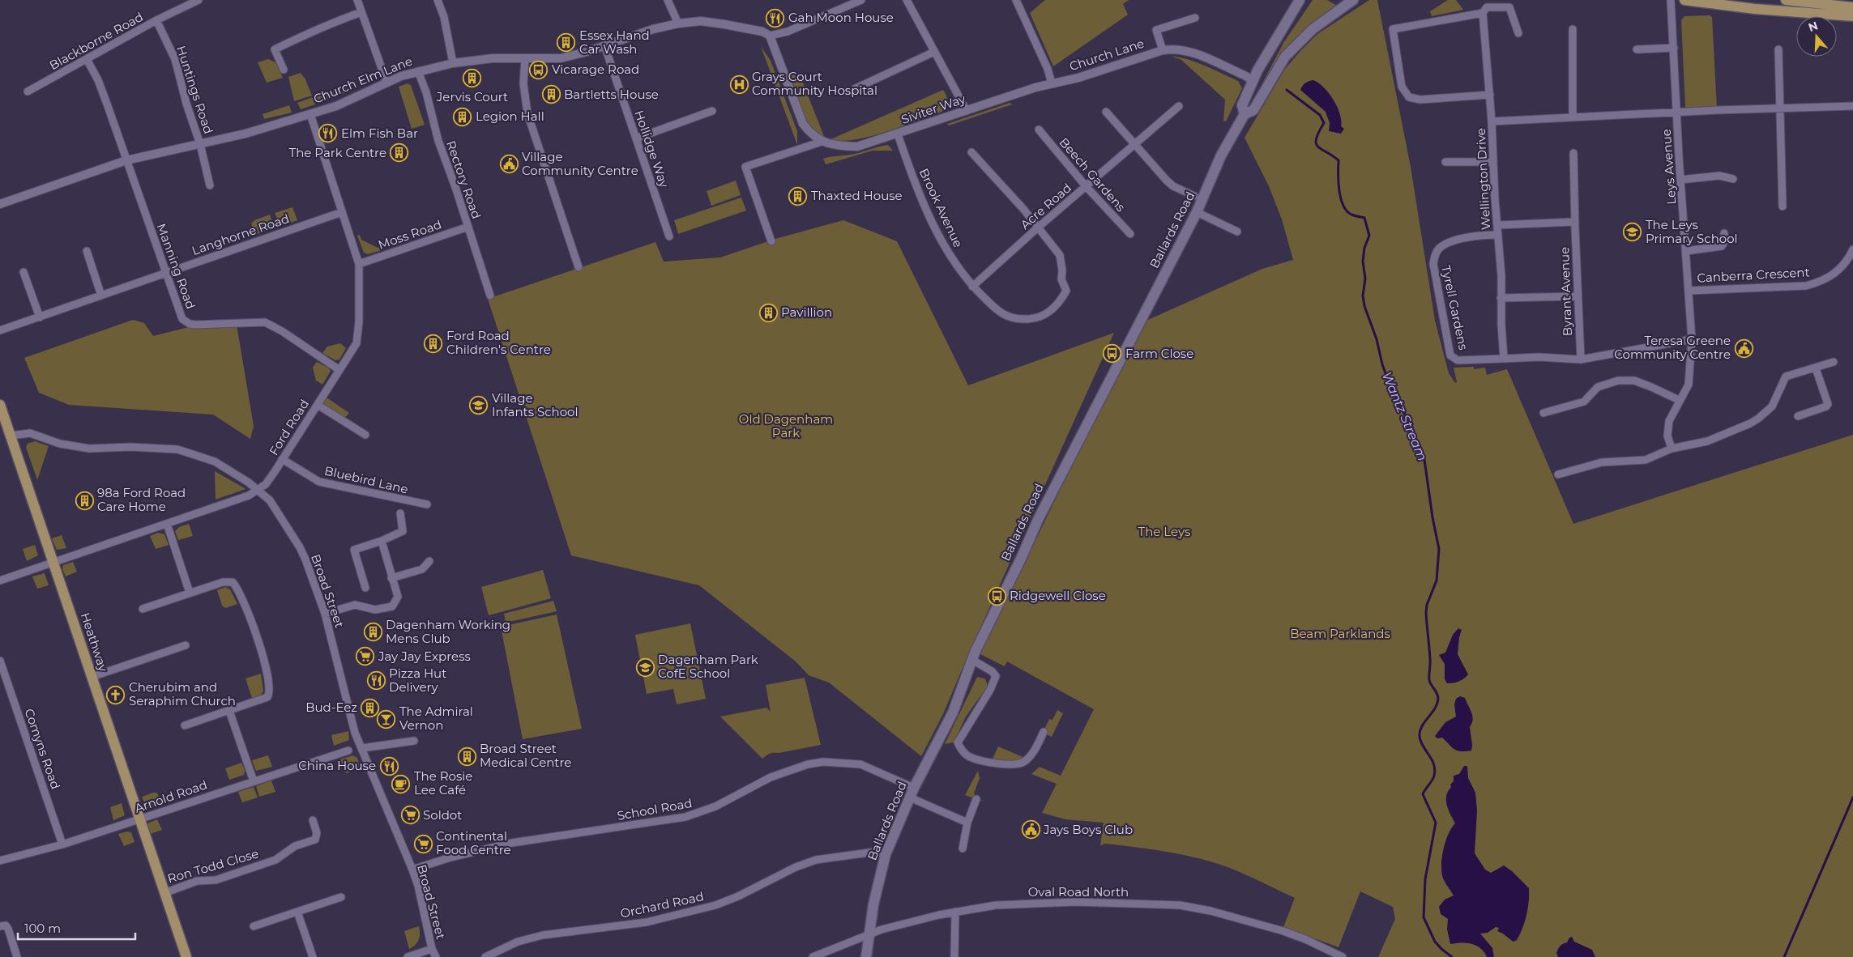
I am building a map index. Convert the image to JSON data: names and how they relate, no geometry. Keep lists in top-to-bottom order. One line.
{"streets":{"main road":["Ballards Road","Heathway"],"street":["Blackborne Road","Church Lane","Church Elm Lane","Huntings Road","Siviter Way","Hollidge Way","Leys Avenue","Beech Gardens","Wellington Drive","Rectory Road","Acre Road","Brook Avenue","Langhorne Road","Moss Road","Manning Road","Canberra Crescent","Byrant Avenue","Tyrell Gardens","Ford Road","Bluebird Lane","Broad Street","Comyns Road","Arnold Road","School Road","Ron Todd Close","Oval Road North","Orchard Road"]},"crossings":[["Blackborne Road","Huntings Road"],["Blackborne Road","Manning Road"],["Church Lane","Siviter Way"],["Church Lane","Ballards Road"],["Church Elm Lane","Huntings Road"],["Church Elm Lane","Siviter Way"],["Church Elm Lane","Hollidge Way"],["Church Elm Lane","Rectory Road"],["Church Elm Lane","Manning Road"],["Church Elm Lane","Ford Road"],["Siviter Way","Brook Avenue"],["Leys Avenue","Wellington Drive"],["Leys Avenue","Canberra Crescent"],["Beech Gardens","Acre Road"],["Wellington Drive","Tyrell Gardens"],["Rectory Road","Moss Road"],["Acre Road","Brook Avenue"],["Ballards Road","School Road"],["Ballards Road","Oval Road North"],["Ballards Road","Orchard Road"],["Langhorne Road","Manning Road"],["Langhorne Road","Ford Road"],["Moss Road","Ford Road"],["Manning Road","Ford Road"],["Ford Road","Bluebird Lane"],["Ford Road","Broad Street"],["Ford Road","Heathway"],["Broad Street","Heathway"],["Broad Street","School Road"],["Heathway","Arnold Road"],["Heathway","Ron Todd Close"],["Comyns Road","Arnold Road"]],"water":["Wantz Stream"],"parks":["Old Dagenham Park","The Leys","Beam Parklands"],"places":{"restaurant":["Gah Moon House","Elm Fish Bar","Pizza Hut Delivery","China House"],"building":["Essex Hand Car Wash","Jervis Court","Bartletts House","Legion Hall","The Park Centre","Thaxted House","Pavillion","Ford Road Children's Centre","98a Ford Road Care Home","Dagenham Working Mens Club","Bud-Eez","Broad Street Medical Centre"],"bus stop":["Vicarage Road","Farm Close","Ridgewell Close"],"hospital":["Grays Court Community Hospital"],"public building":["Village Community Centre","Teresa Greene Community Centre","Jays Boys Club"],"school or university":["The Leys Primary School","Village Infants School","Dagenham Park CofE School"],"supermarket":["Jay Jay Express","Soldot","Continental Food Centre"],"church":["Cherubim and Seraphim Church"],"bar":["The Admiral Vernon"],"cafe":["The Rosie Lee Café"]},"scale_bar":"100 m","north":"top"}
